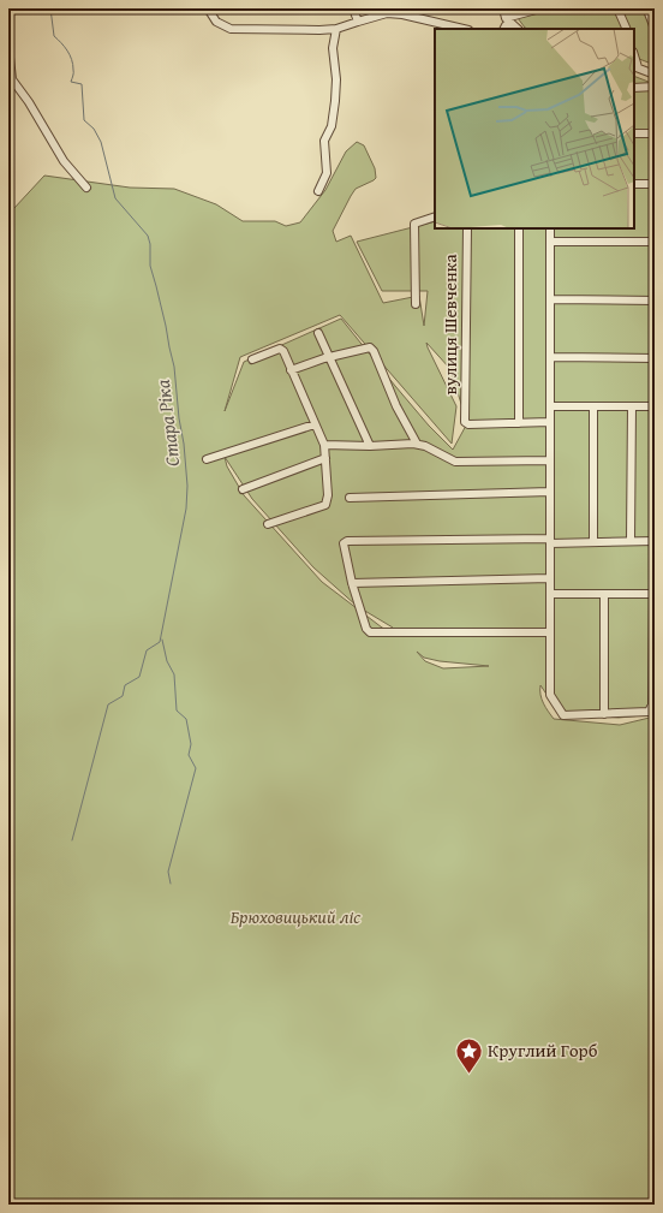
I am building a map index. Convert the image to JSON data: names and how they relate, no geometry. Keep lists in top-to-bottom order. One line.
{"streets":{"street":["вулиця Шевченка"]},"water":["Стара Ріка"],"parks":["Брюховицький ліс"],"places":{"place":["Круглий Горб"]}}
